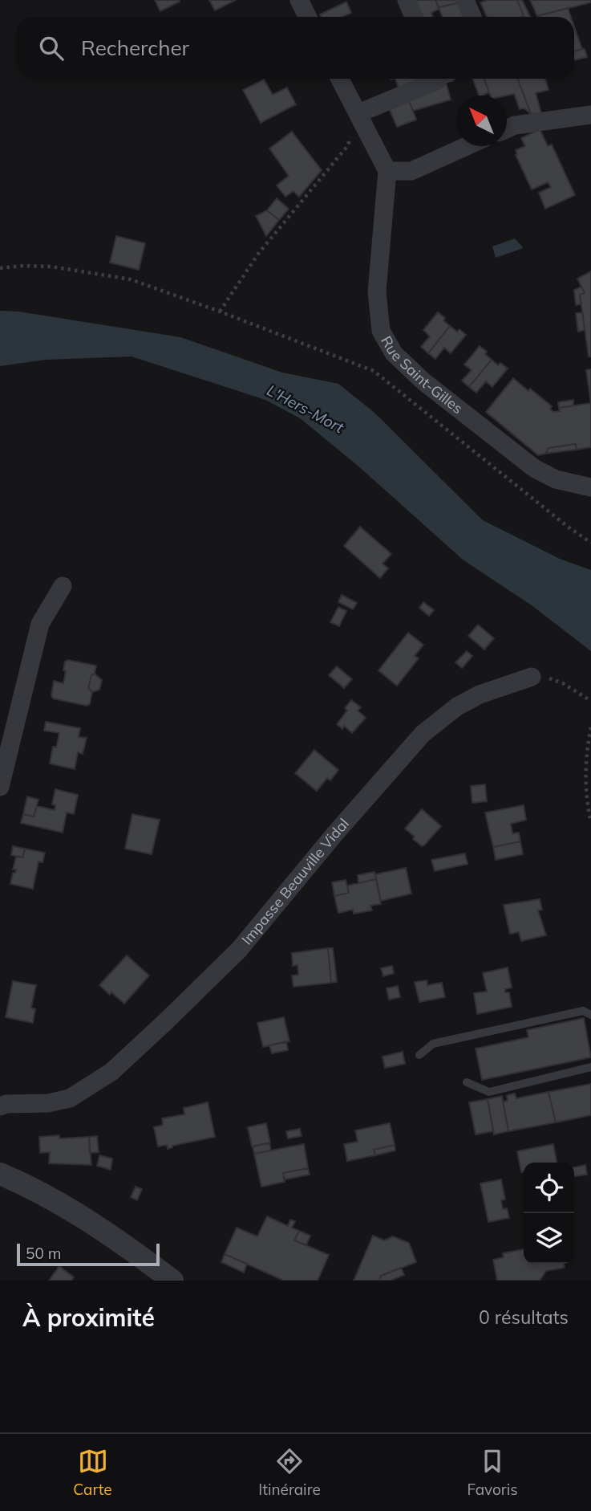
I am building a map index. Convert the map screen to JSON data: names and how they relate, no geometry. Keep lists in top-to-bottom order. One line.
{"streets":{"street":["Rue Saint-Gilles","Impasse Beauville Vidal"]},"water":["L'Hers-Mort"],"scale_bar":"50 m","north":"top left","page":{"search":"Rechercher","scale":"50 m","heading":["À proximité","0 résultats"],"nav":["Carte","Itinéraire","Favoris"]}}
